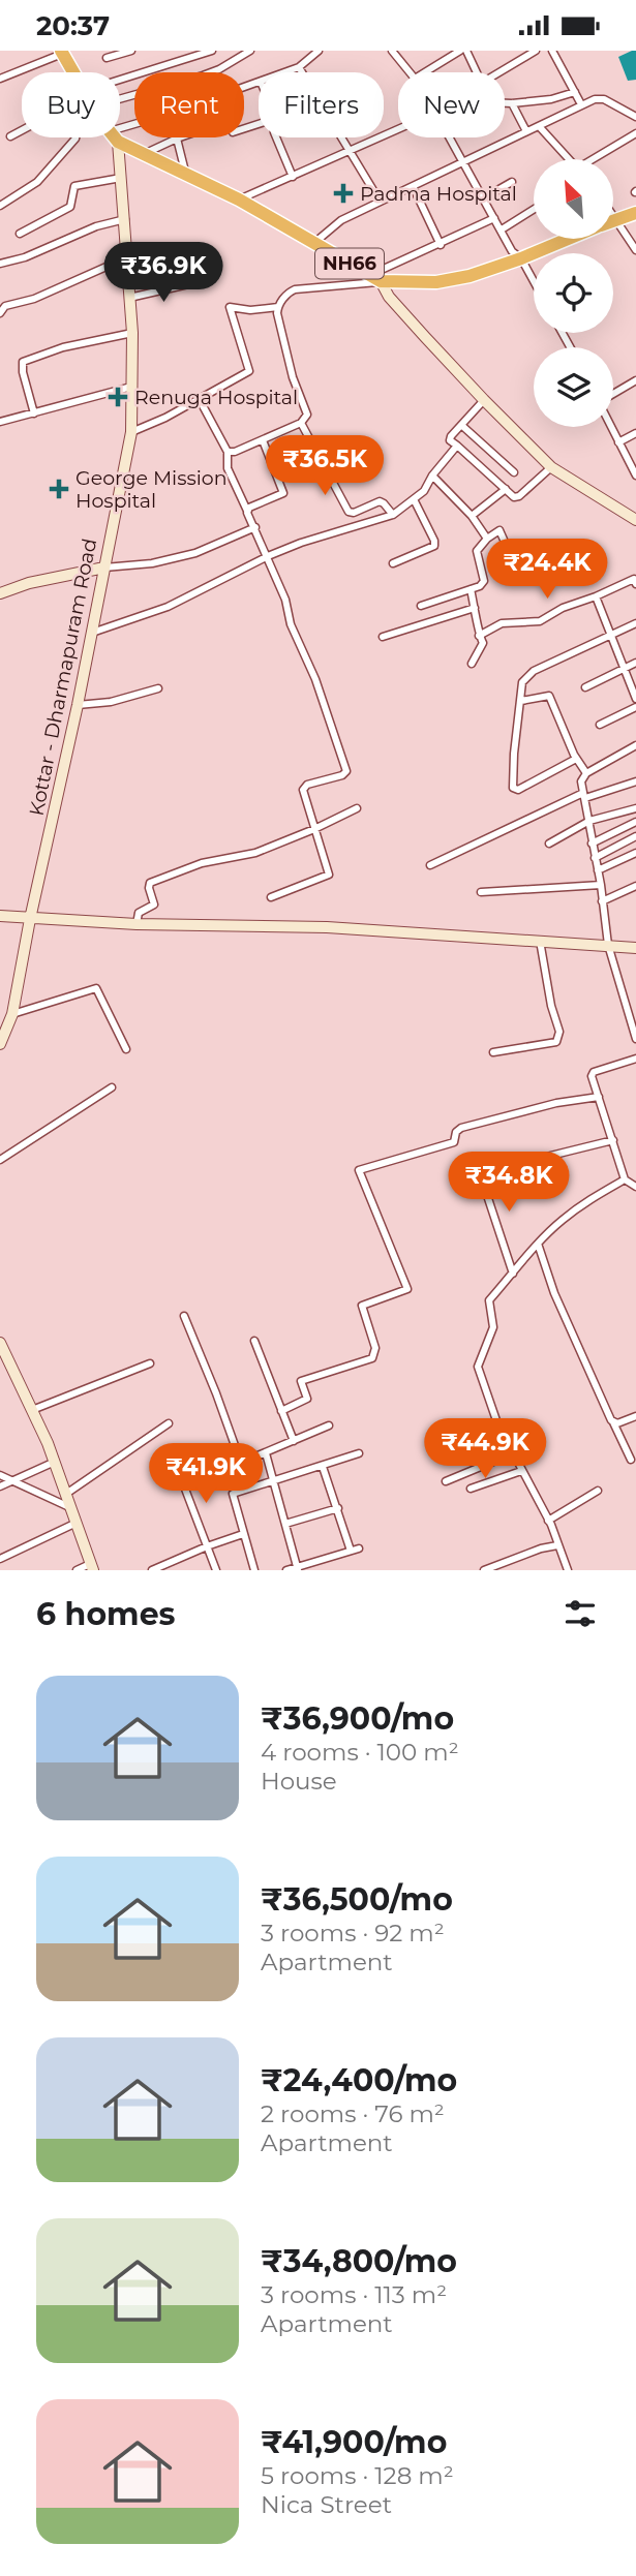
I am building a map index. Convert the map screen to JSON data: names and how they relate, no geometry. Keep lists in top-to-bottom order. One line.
{"streets":{"highway":["NH66"],"main road":["Kottar - Dharmapuram Road"]},"places":{"health":["Padma Hospital","Renuga Hospital","George Mission Hospital"]},"north":"top left","page":{"status":"20:37","chip":["Buy","Rent","Filters","New"],"price":["₹36.9K","₹36.5K","₹24.4K","₹34.8K","₹44.9K","₹41.9K"],"heading":"6 homes","list":[{"name":"₹36,900/mo","note":"4 rooms · 100 m² · House"},{"name":"₹36,500/mo","note":"3 rooms · 92 m² · Apartment"},{"name":"₹24,400/mo","note":"2 rooms · 76 m² · Apartment"},{"name":"₹34,800/mo","note":"3 rooms · 113 m² · Apartment"},{"name":"₹41,900/mo","note":"5 rooms · 128 m² · Nica Street"}]}}
